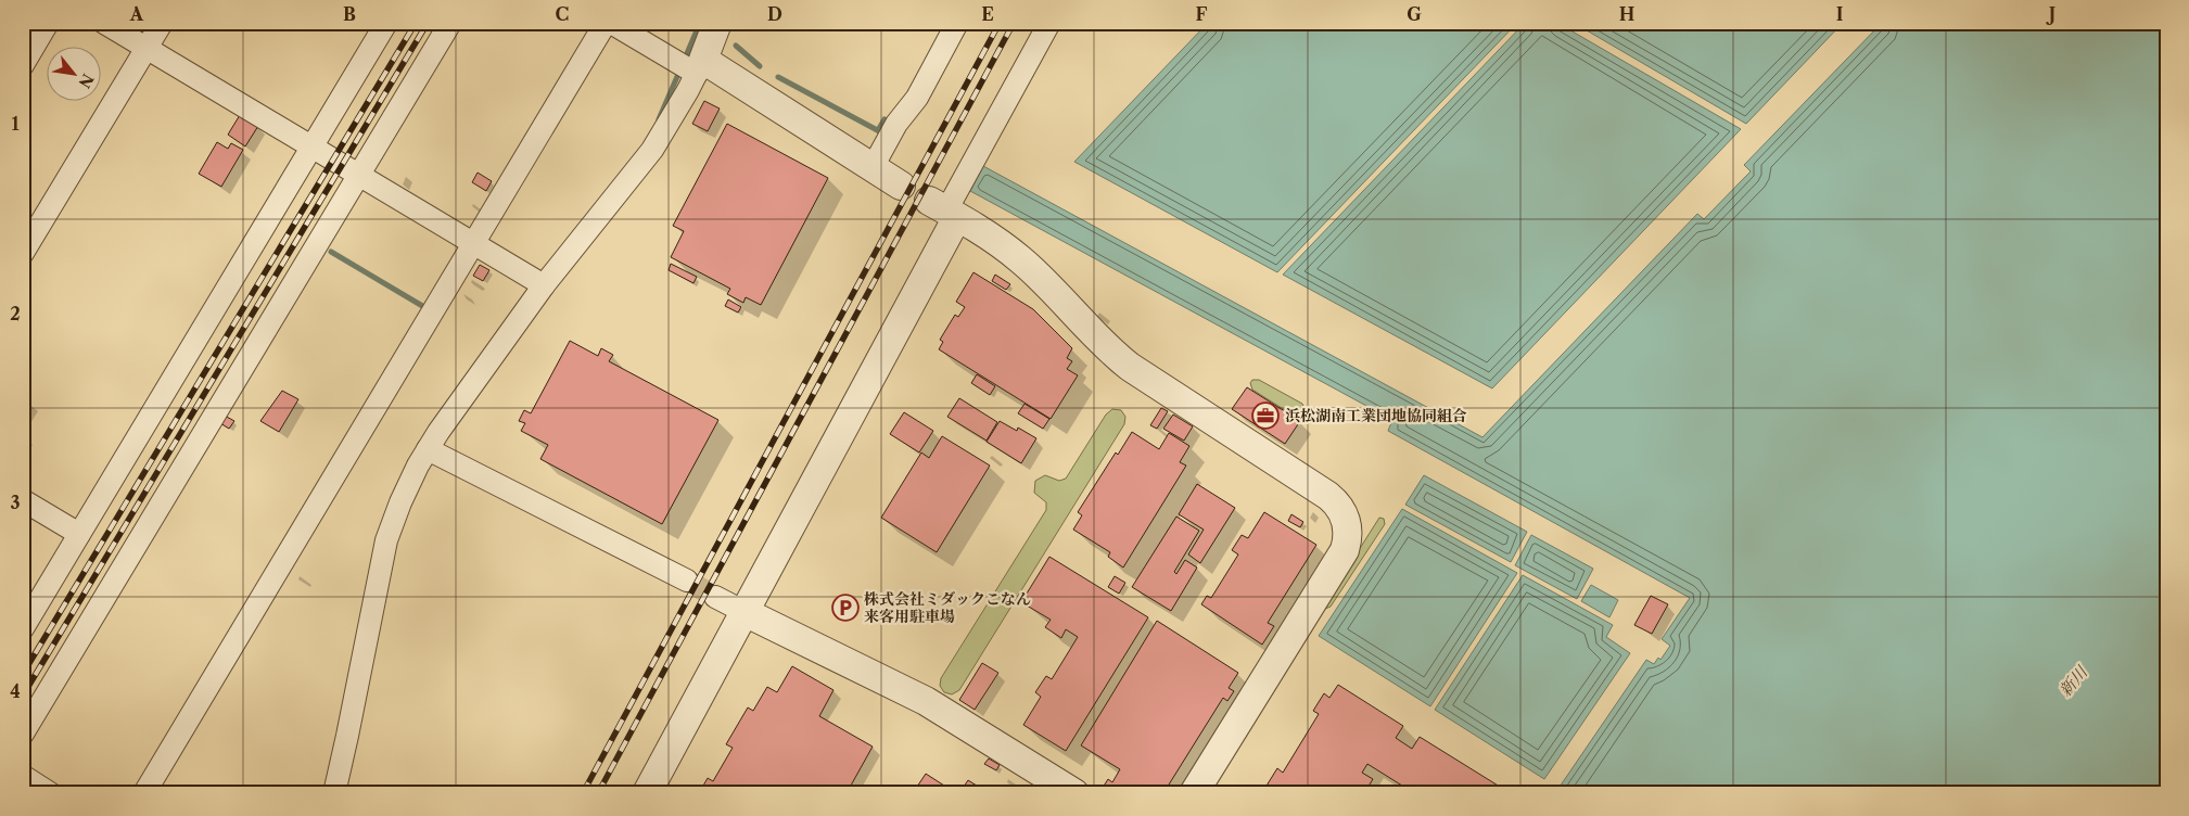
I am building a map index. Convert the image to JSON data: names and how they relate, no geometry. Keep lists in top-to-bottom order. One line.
{"water":["新川"],"places":{"office":["浜松湖南工業団地協同組合"],"parking":["株式会社ミダックこなん 来客用駐車場"]},"north":"bottom right","grid":{"columns":["A","B","C","D","E","F","G","H","I","J"],"rows":["1","2","3","4"]}}
